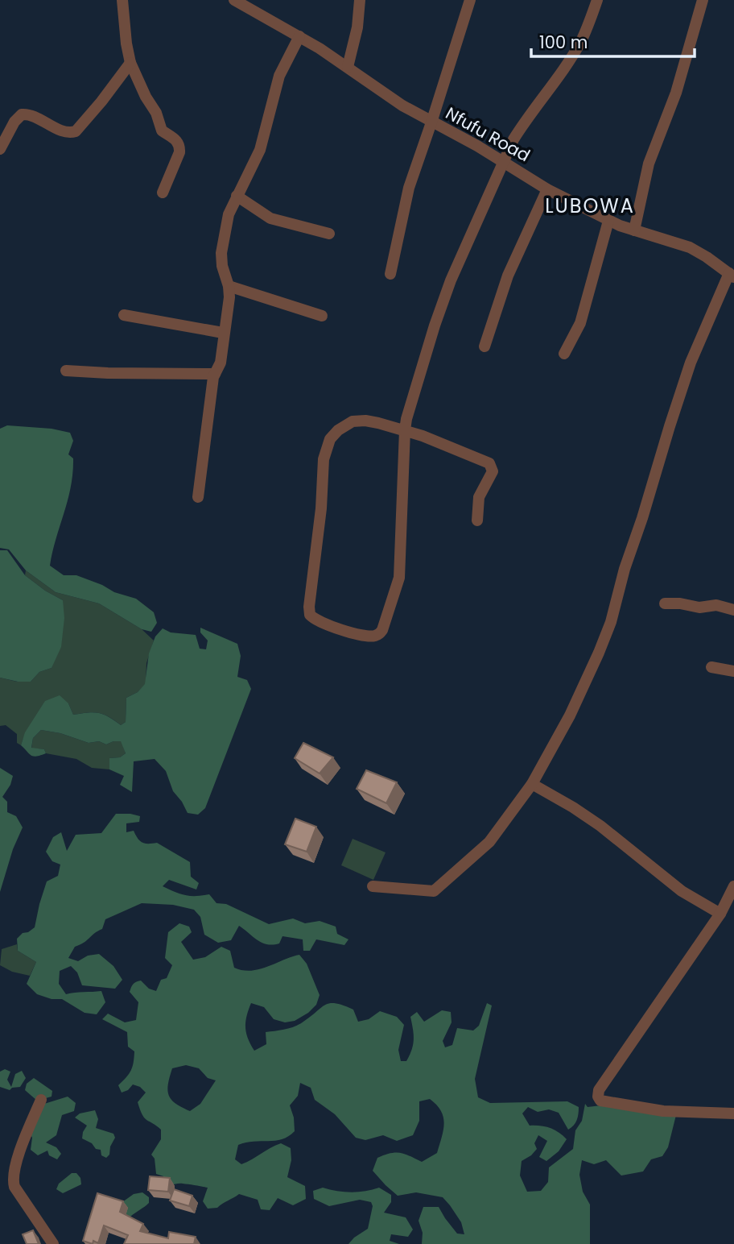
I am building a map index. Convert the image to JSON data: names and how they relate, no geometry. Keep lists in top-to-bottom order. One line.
{"streets":{"street":["Nfufu Road"]},"districts":["LUBOWA"],"scale_bar":"100 m"}
